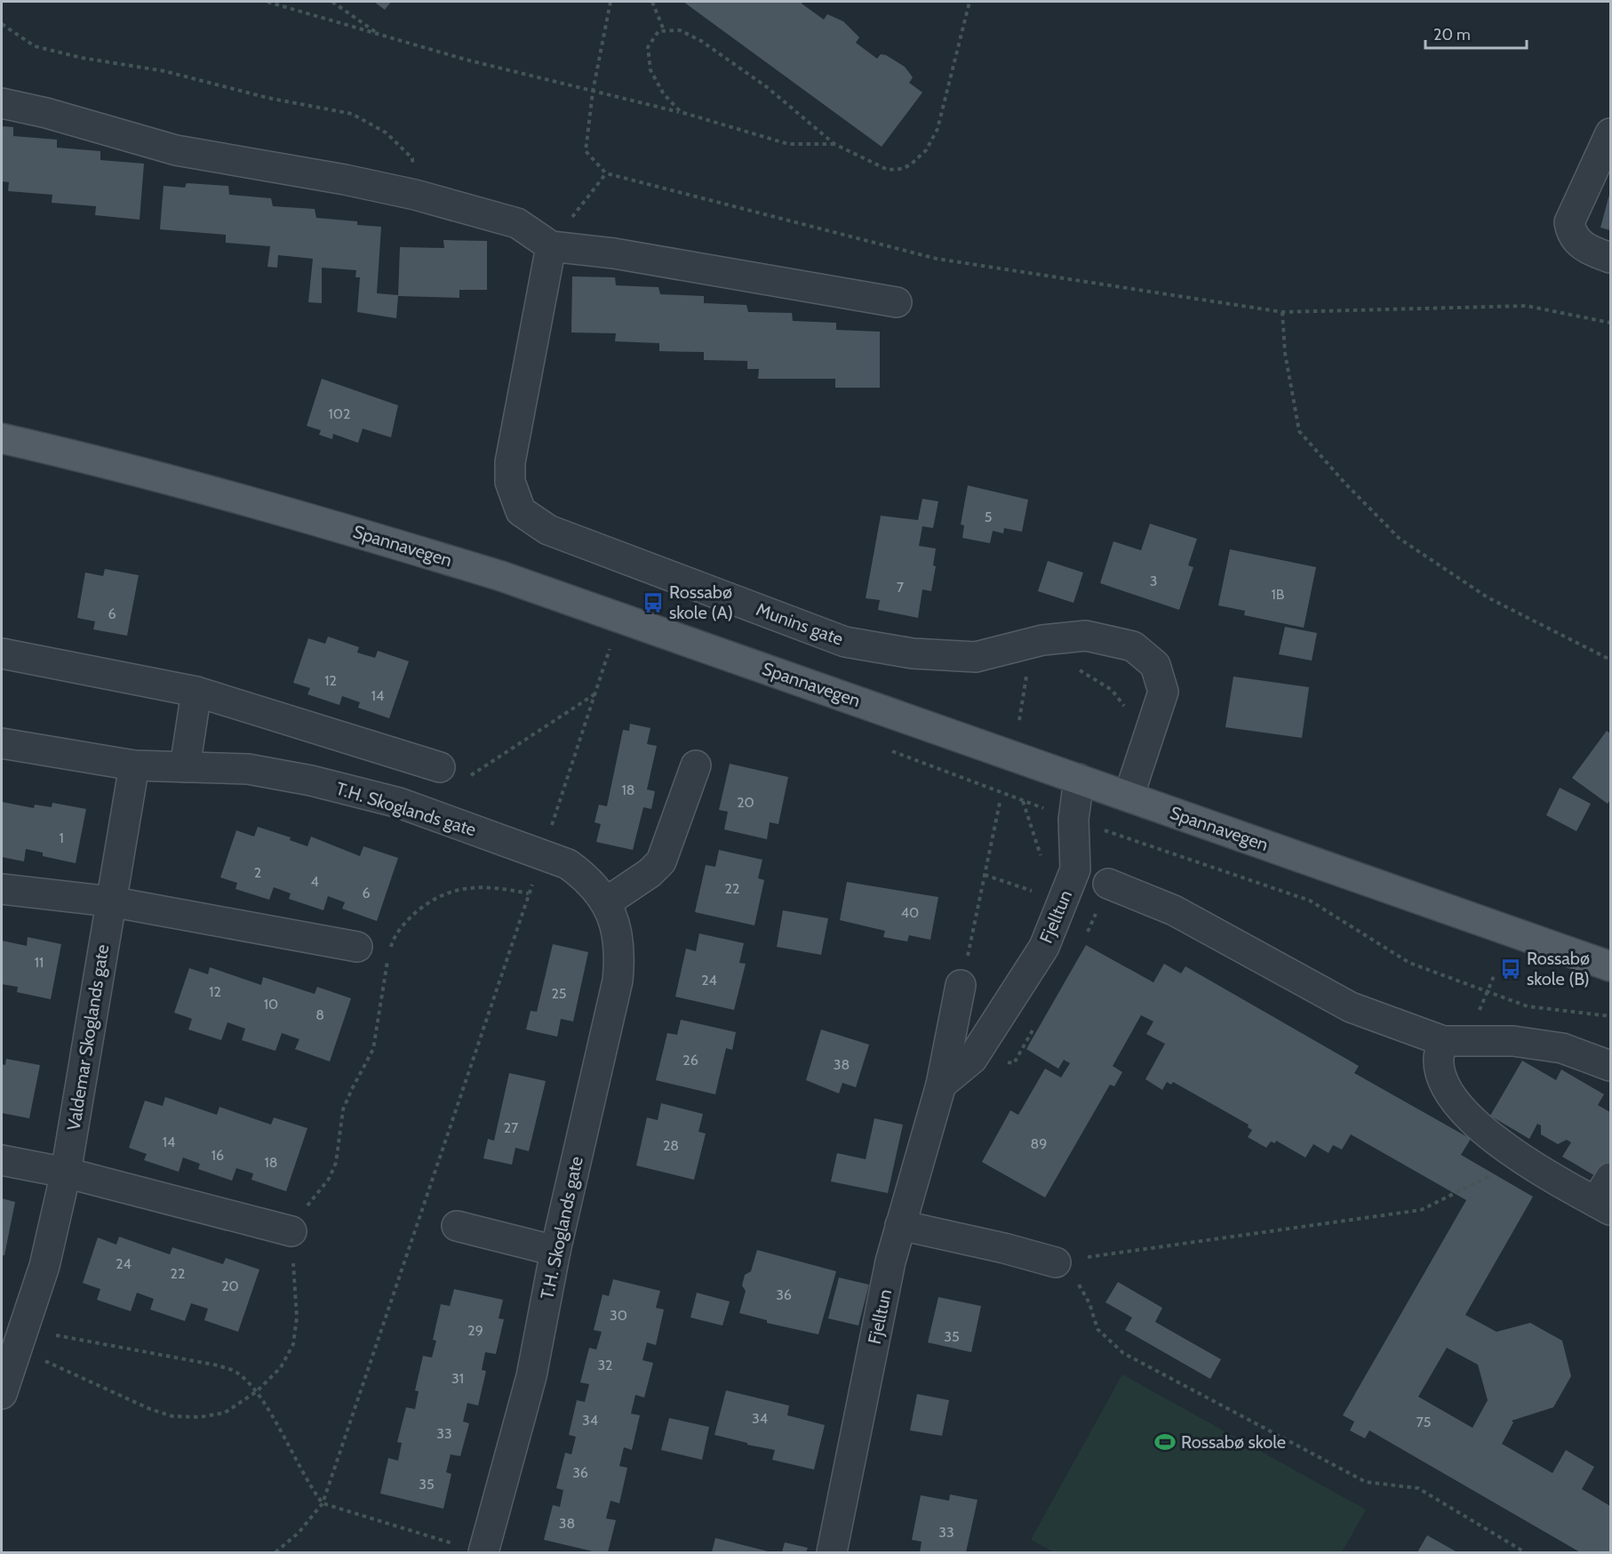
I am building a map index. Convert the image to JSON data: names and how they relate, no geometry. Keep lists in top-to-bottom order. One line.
{"streets":{"main road":["Spannavegen"],"street":["Munins gate","T.H. Skoglands gate","Fjelltun","Valdemar Skoglands gate"]},"crossings":[["Spannavegen","Munins gate"],["Spannavegen","Fjelltun"],["T.H. Skoglands gate","Valdemar Skoglands gate"]],"places":{"bus stop":["Rossabø skole (A)","Rossabø skole (B)"],"sports":["Rossabø skole"]},"house_numbers":["102","5","3","7","1B","6","12","14","18","20","1","2","4","22","6","40","11","24","12","25","10","8","26","38","27","14","89","28","16","18","24","22","20","36","30","29","35","32","31","34","34","75","33","36","35","38","33"],"scale_bar":"20 m"}
